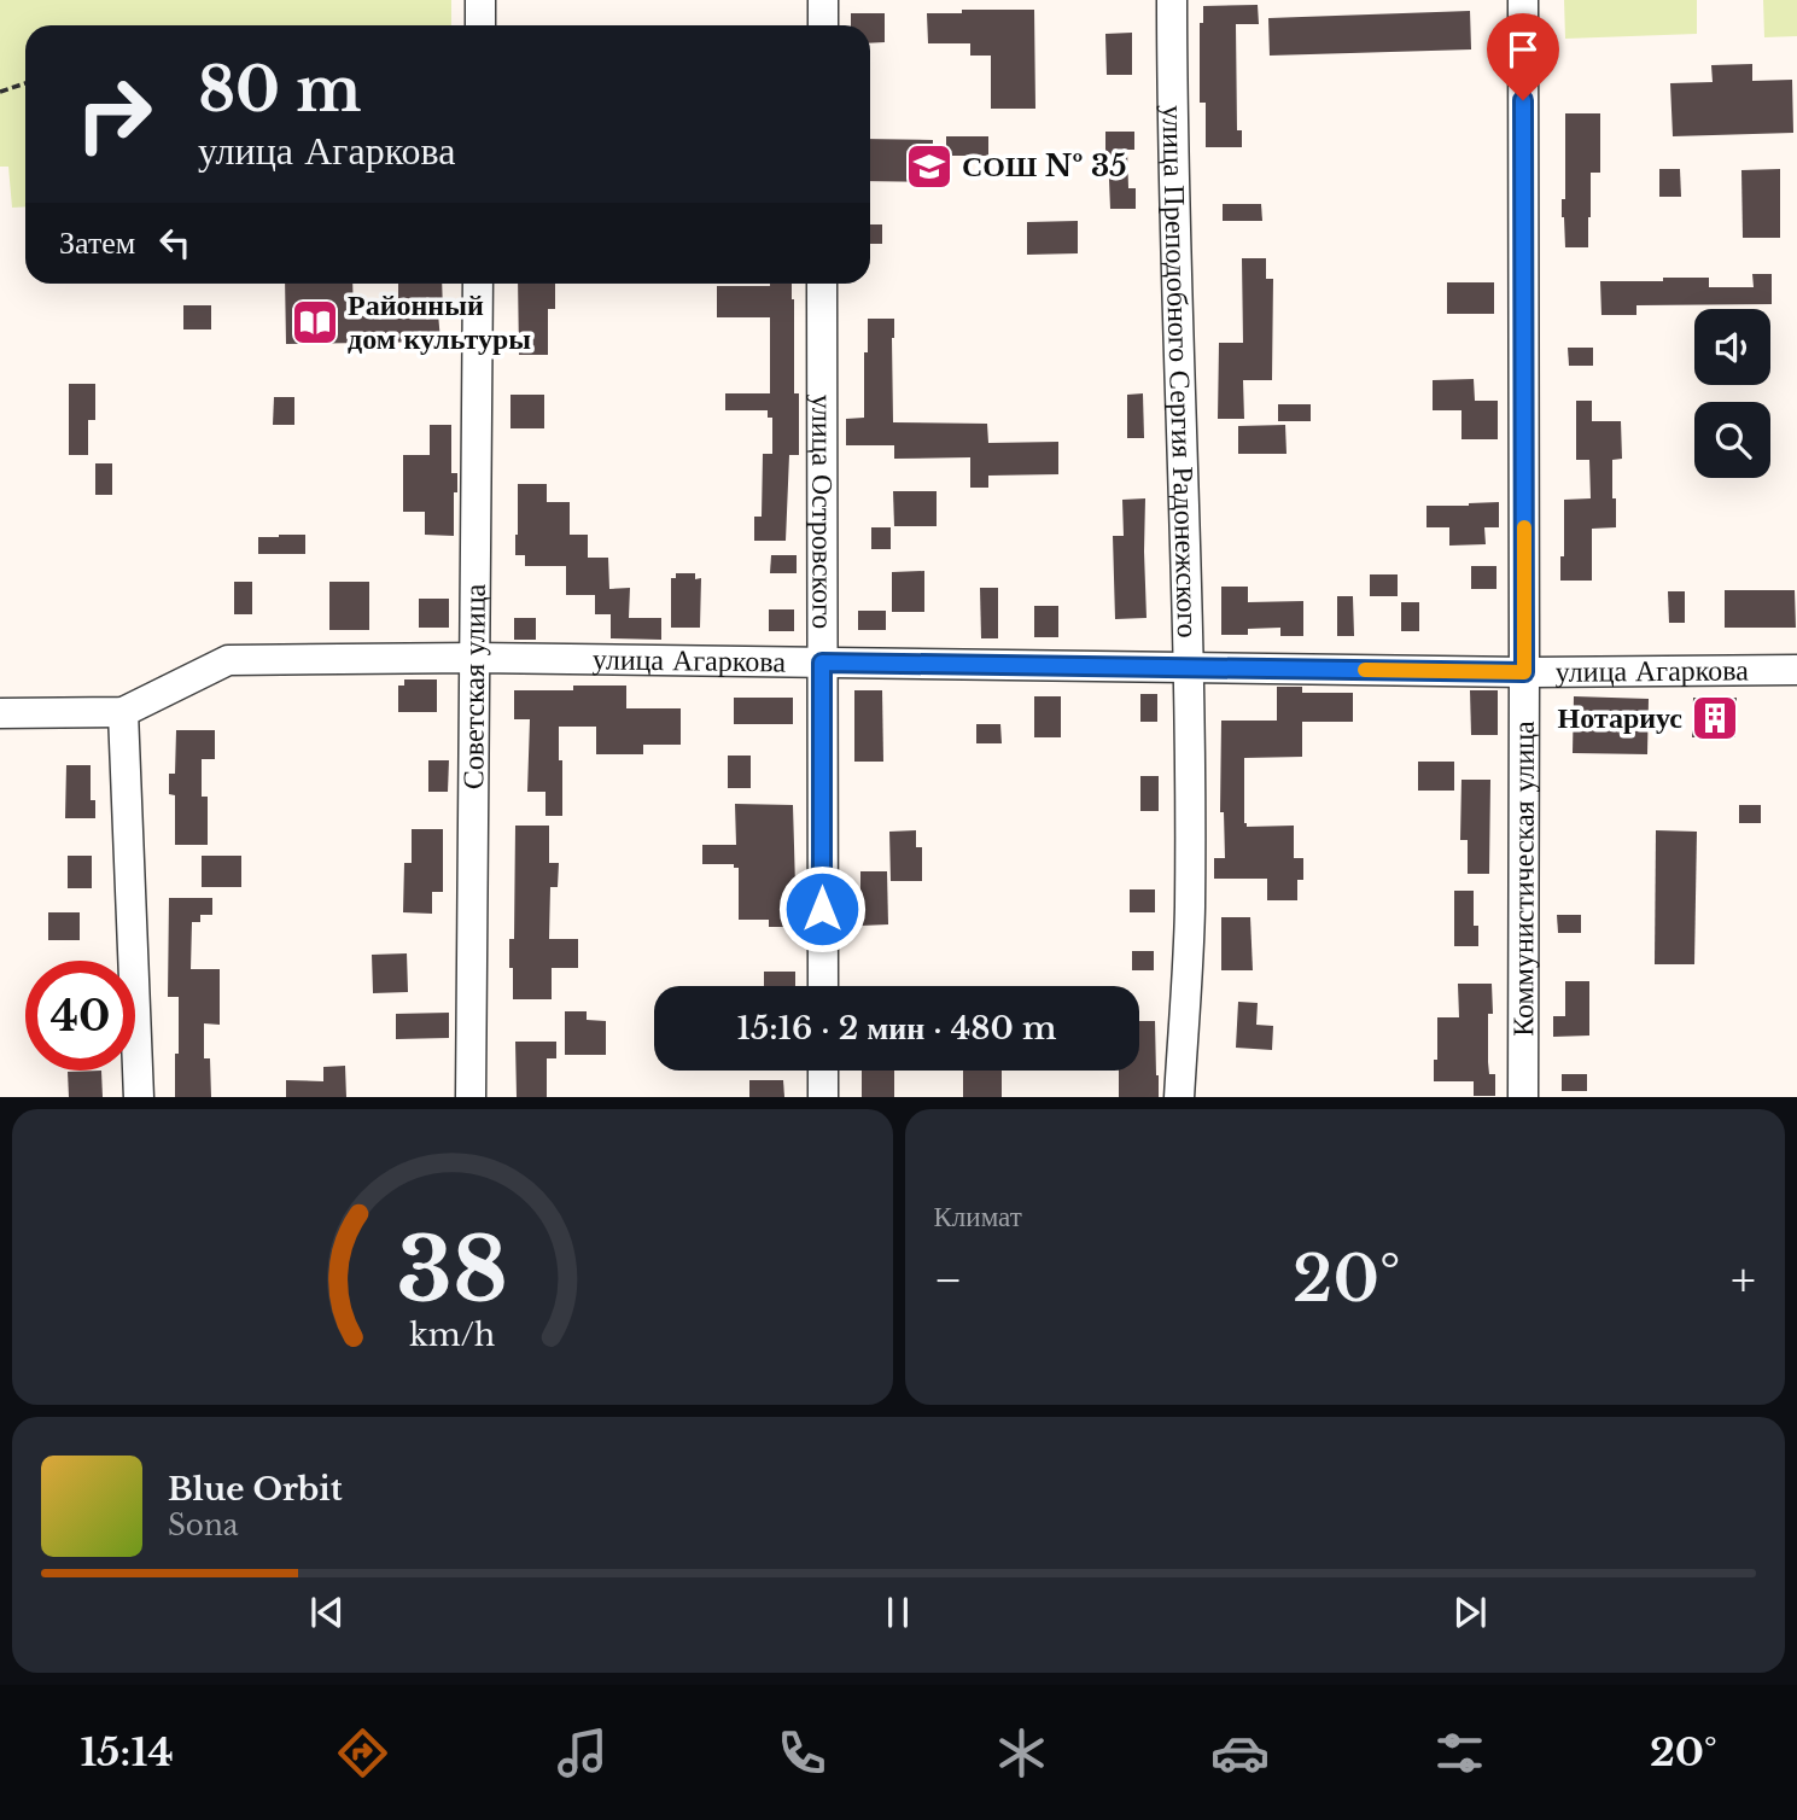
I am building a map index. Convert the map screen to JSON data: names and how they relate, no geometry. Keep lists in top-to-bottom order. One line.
{"streets":{"street":["улица Преподобного Сергия Радонежского","улица Островского","улица Агаркова","Советская улица","Коммунистическая улица"]},"crossings":[["улица Преподобного Сергия Радонежского","улица Агаркова"],["улица Островского","улица Агаркова"],["улица Агаркова","Советская улица"],["улица Агаркова","Коммунистическая улица"]],"places":{"school or university":["СОШ № 35"],"library":["Районный дом культуры"],"building":["Нотариус"]},"page":{"turn":["80 m","улица Агаркова"],"then":"Затем","limit":"40","trip":"15:16 · 2 мин · 480 m","tile":"Климат","heat":["−","20°","+"],"song":["Blue Orbit","Sona"],"tabs":["15:14","20°"],"gauge":["38","km/h"]}}
